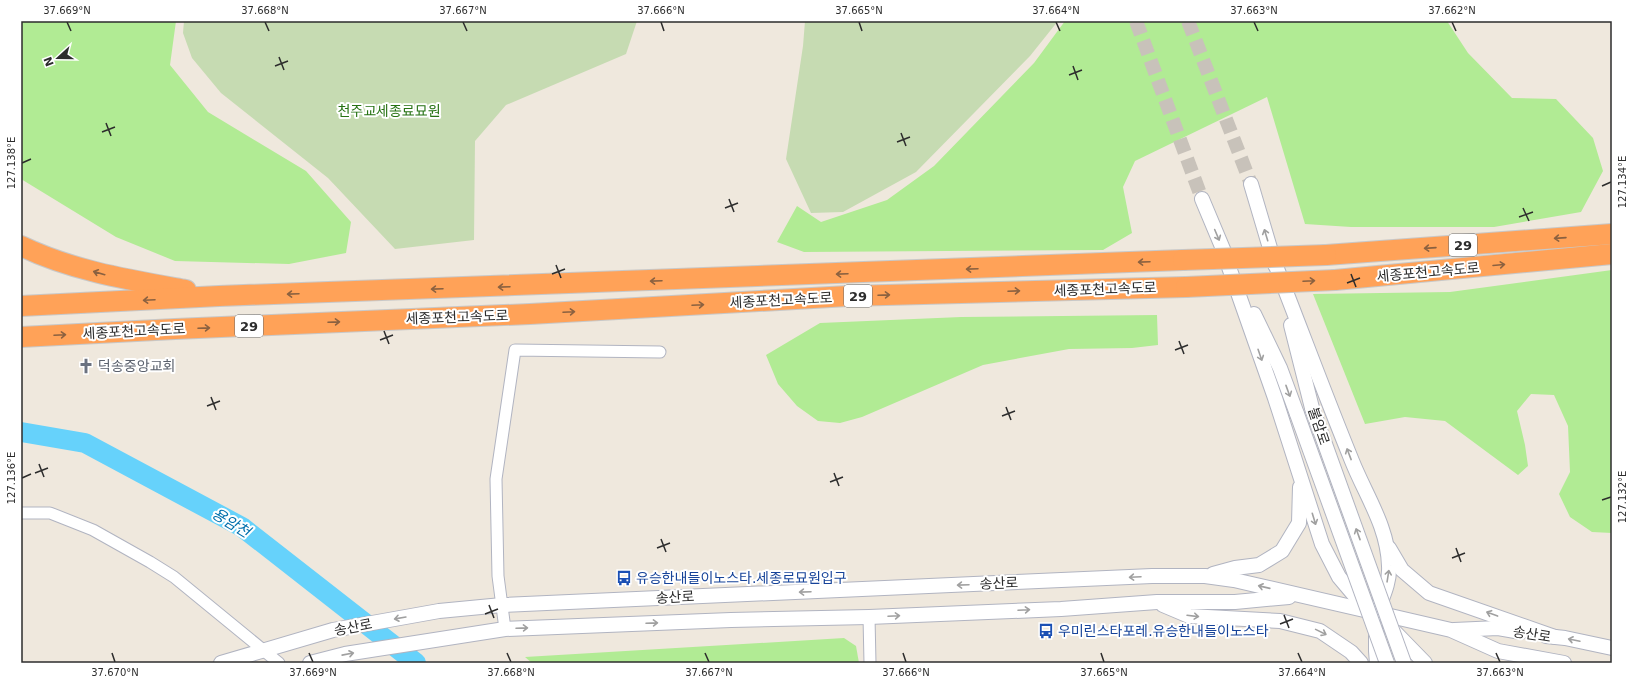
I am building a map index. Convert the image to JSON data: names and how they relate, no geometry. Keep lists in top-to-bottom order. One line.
{"streets":{"highway":["29","세종포천고속도로"],"street":["불암로","송산로"]},"water":["용암천"],"parks":["천주교세종료묘원"],"places":{"church":["덕송중앙교회"],"bus stop":["유승한내들이노스타.세종로묘원입구","우미린스타포레.유승한내들이노스타"]},"north":"left","coordinates":["37.669°N","37.668°N","37.667°N","37.666°N","37.665°N","37.664°N","37.663°N","37.662°N","127.138°E","127.134°E","127.136°E","127.132°E","37.670°N"]}
